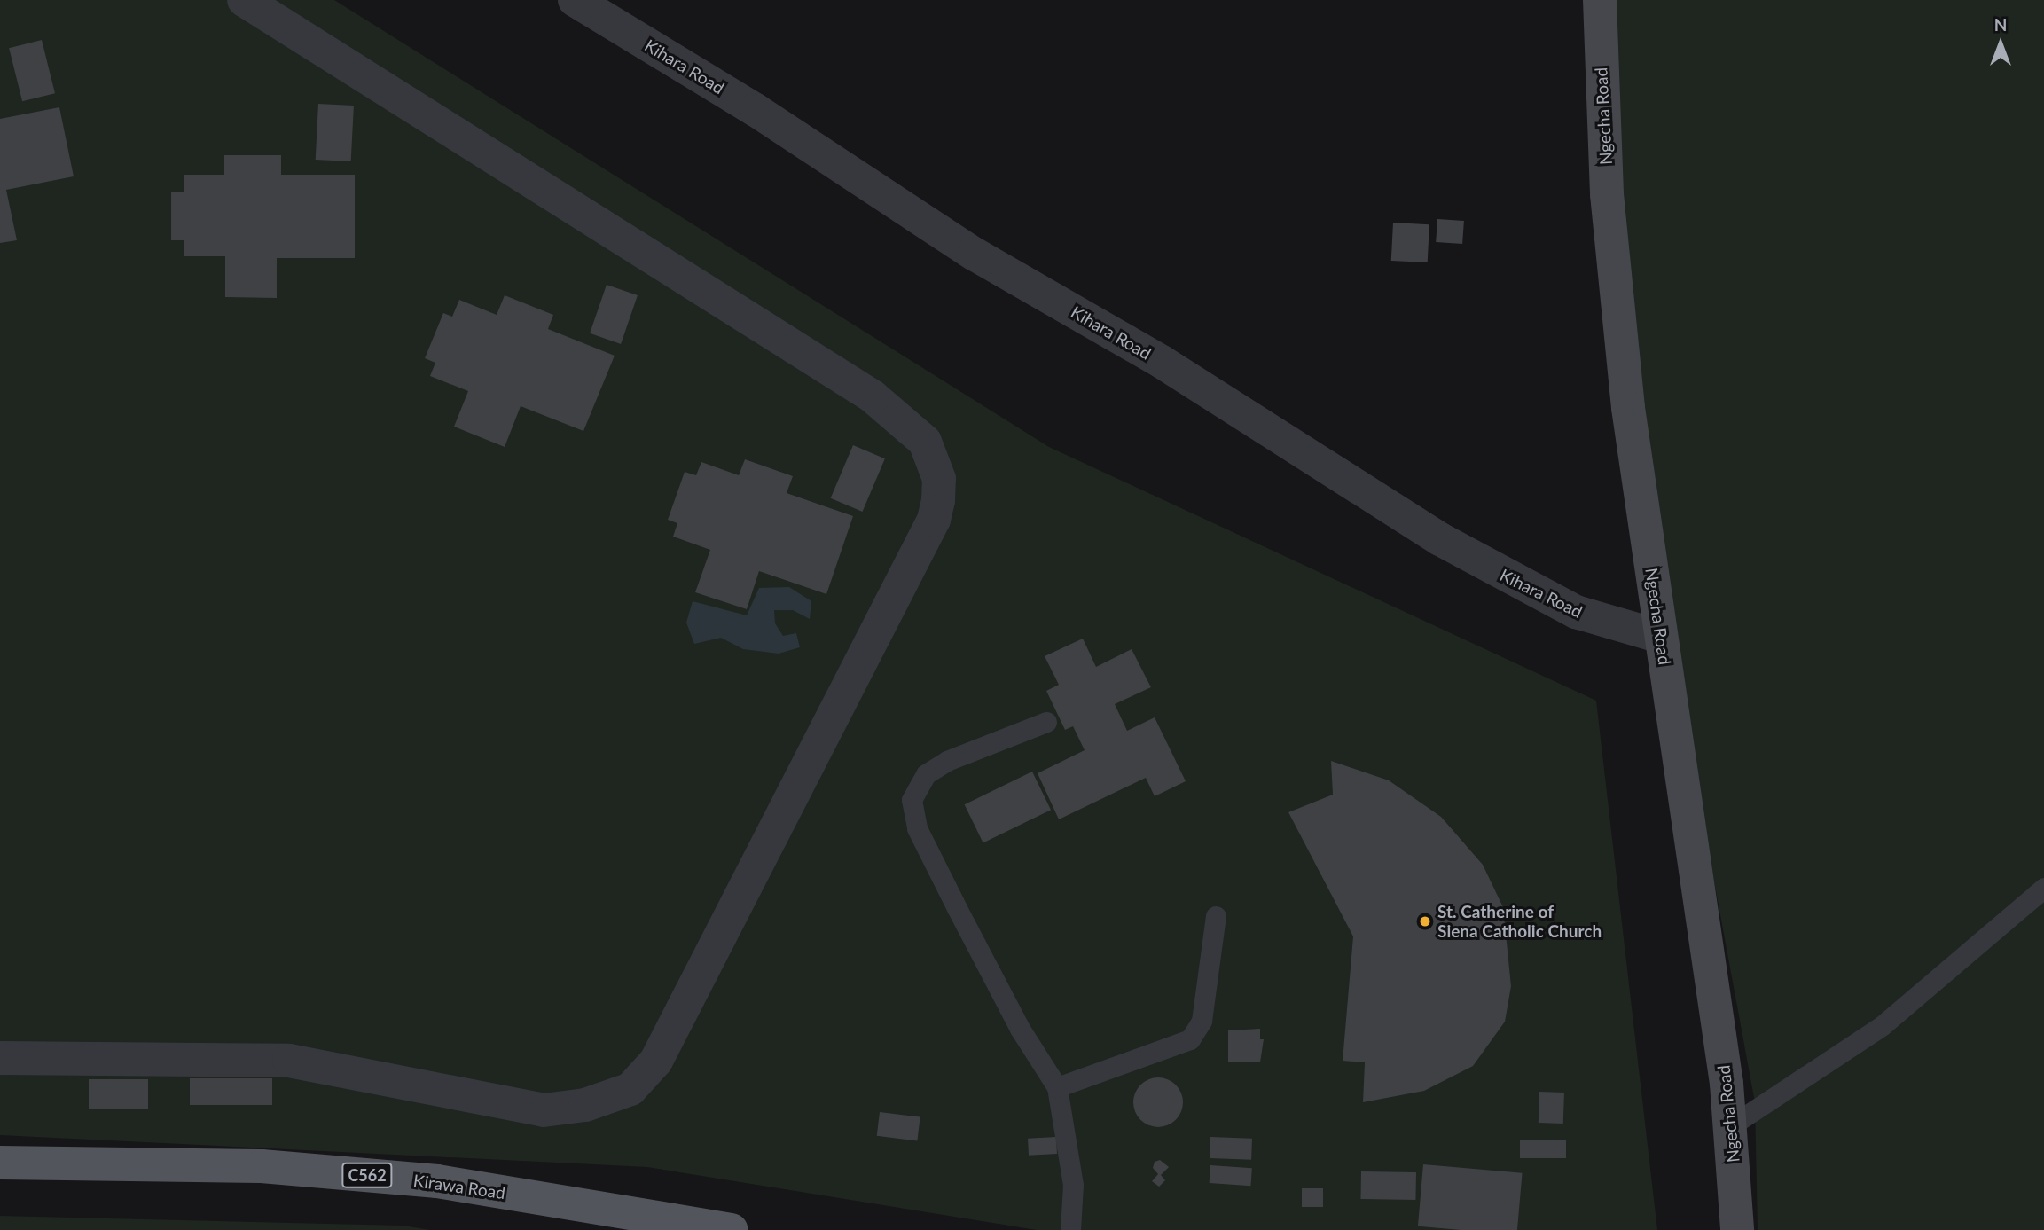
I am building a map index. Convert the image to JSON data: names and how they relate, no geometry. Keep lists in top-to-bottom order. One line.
{"streets":{"main road":["C562","Kirawa Road"],"street":["Kihara Road","Ngecha Road"]},"crossings":[["Kihara Road","Ngecha Road"]],"places":["St. Catherine of Siena Catholic Church"],"north":"top"}
